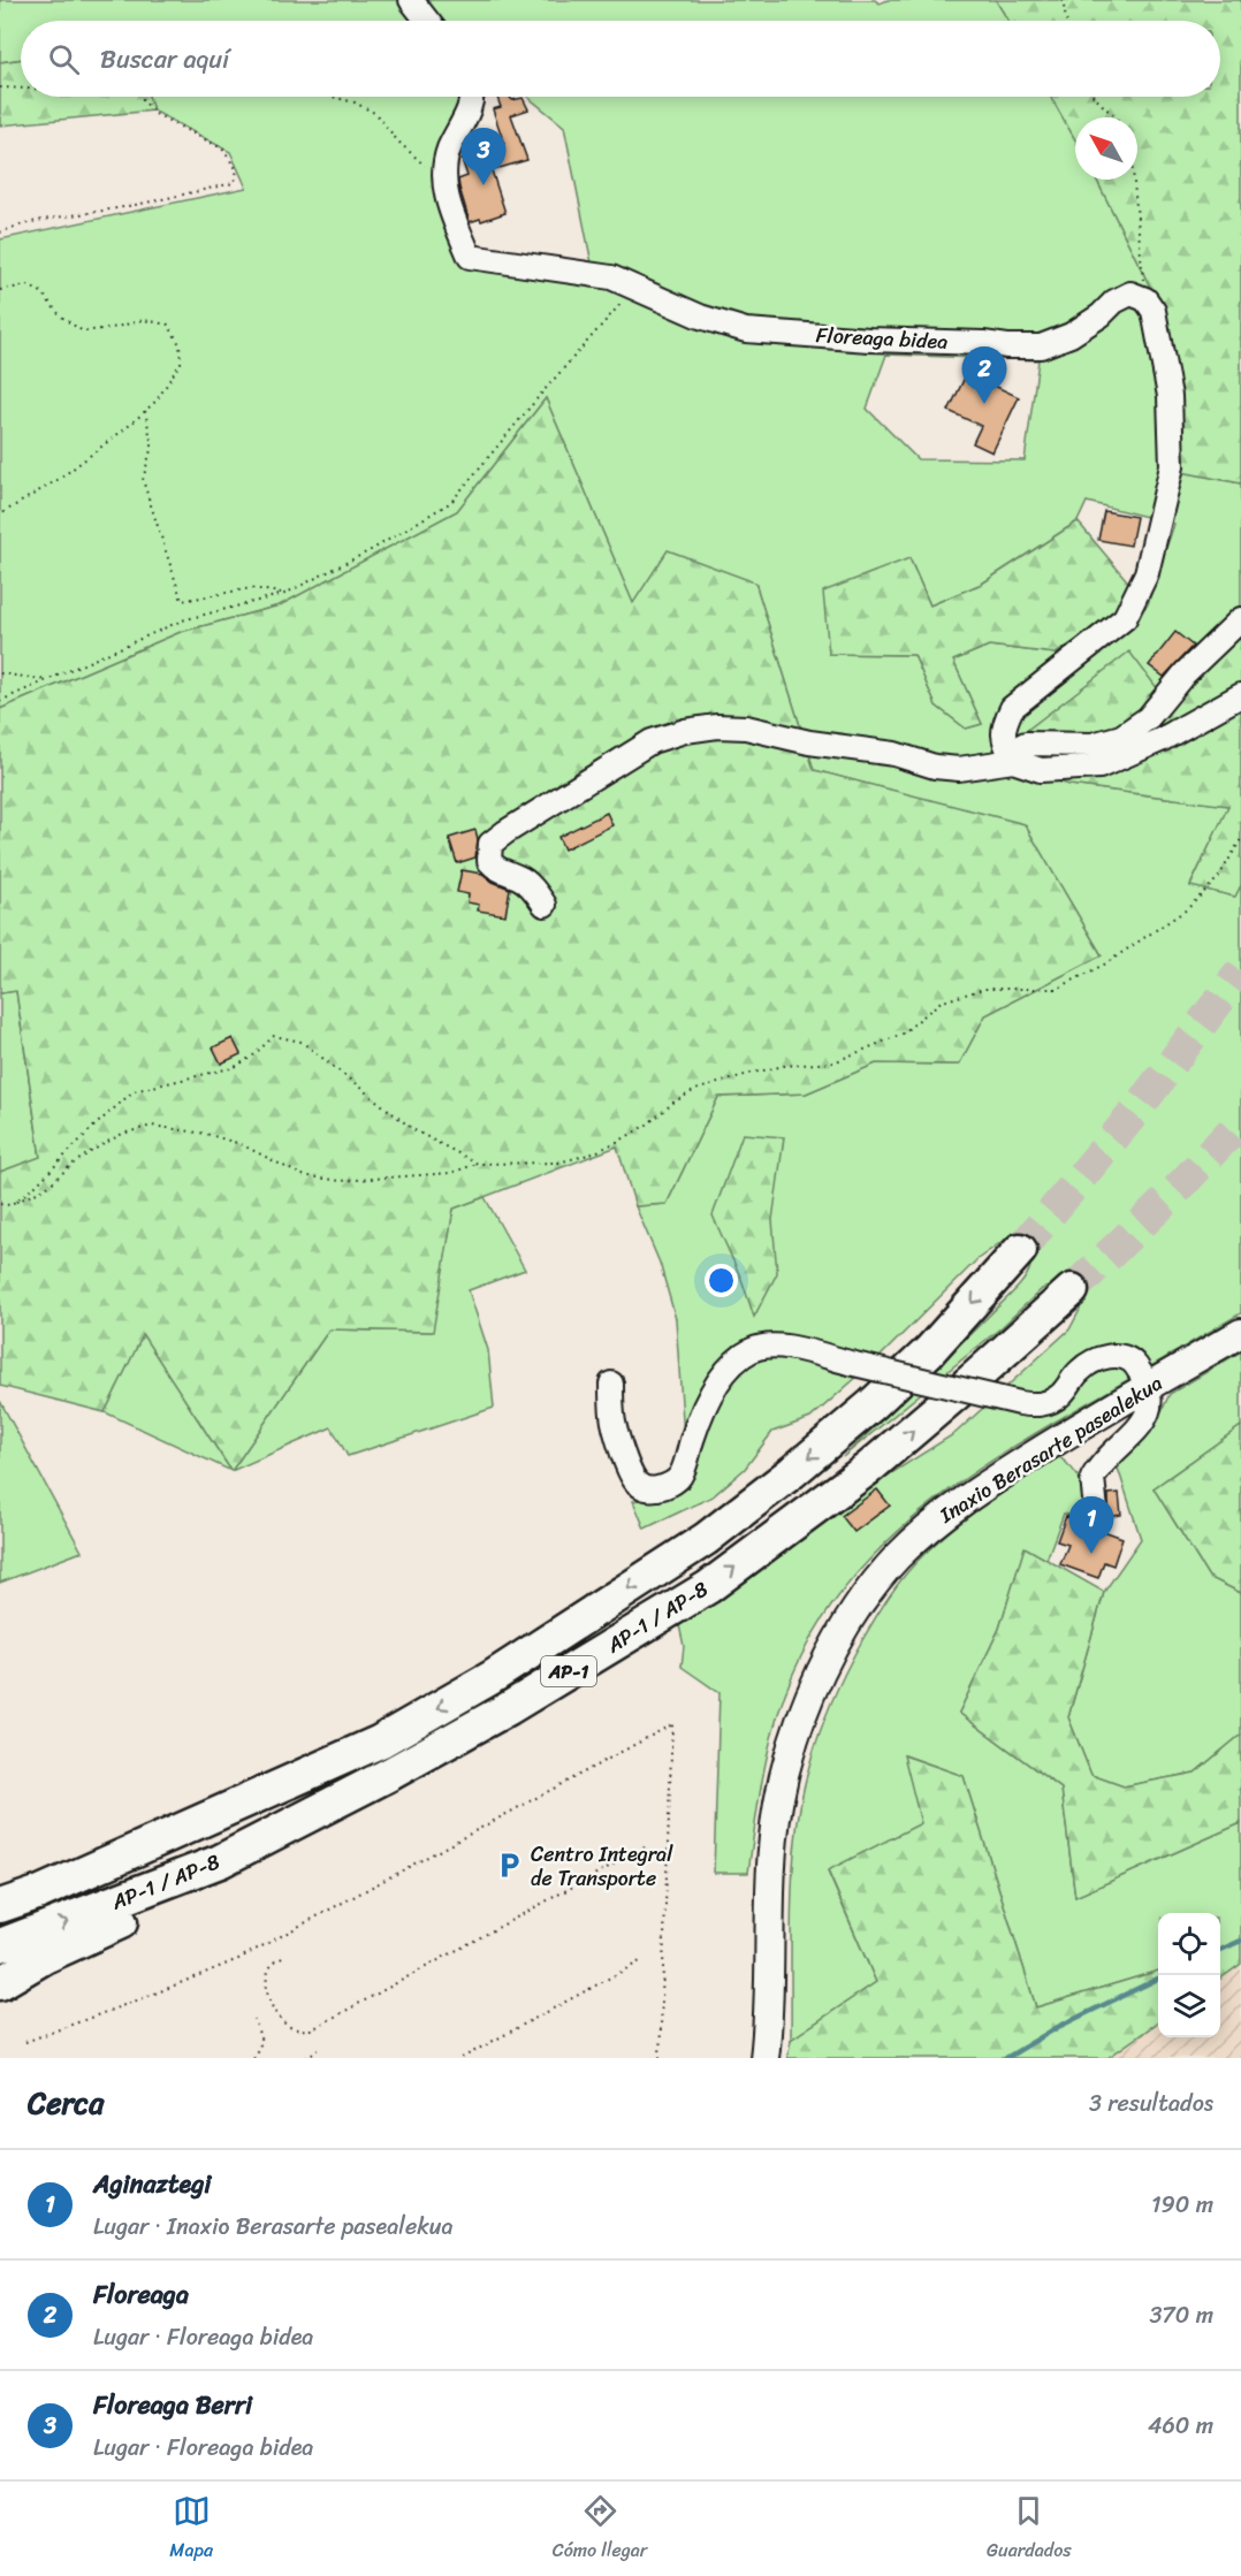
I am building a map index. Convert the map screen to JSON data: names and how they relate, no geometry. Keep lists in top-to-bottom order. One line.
{"streets":{"highway":["AP-1 / AP-8","AP-1"],"main road":["Inaxio Berasarte pasealekua"],"street":["Floreaga bidea"]},"places":{"parking":["Centro Integral de Transporte"]},"north":"top left","page":{"search":"Buscar aquí","pins":["3","2","1"],"heading":["Cerca","3 resultados"],"list":[{"mark":"1","name":"Aginaztegi","note":"Lugar · Inaxio Berasarte pasealekua","value":"190 m"},{"mark":"2","name":"Floreaga","note":"Lugar · Floreaga bidea","value":"370 m"},{"mark":"3","name":"Floreaga Berri","note":"Lugar · Floreaga bidea","value":"460 m"}],"nav":["Mapa","Cómo llegar","Guardados"]}}
